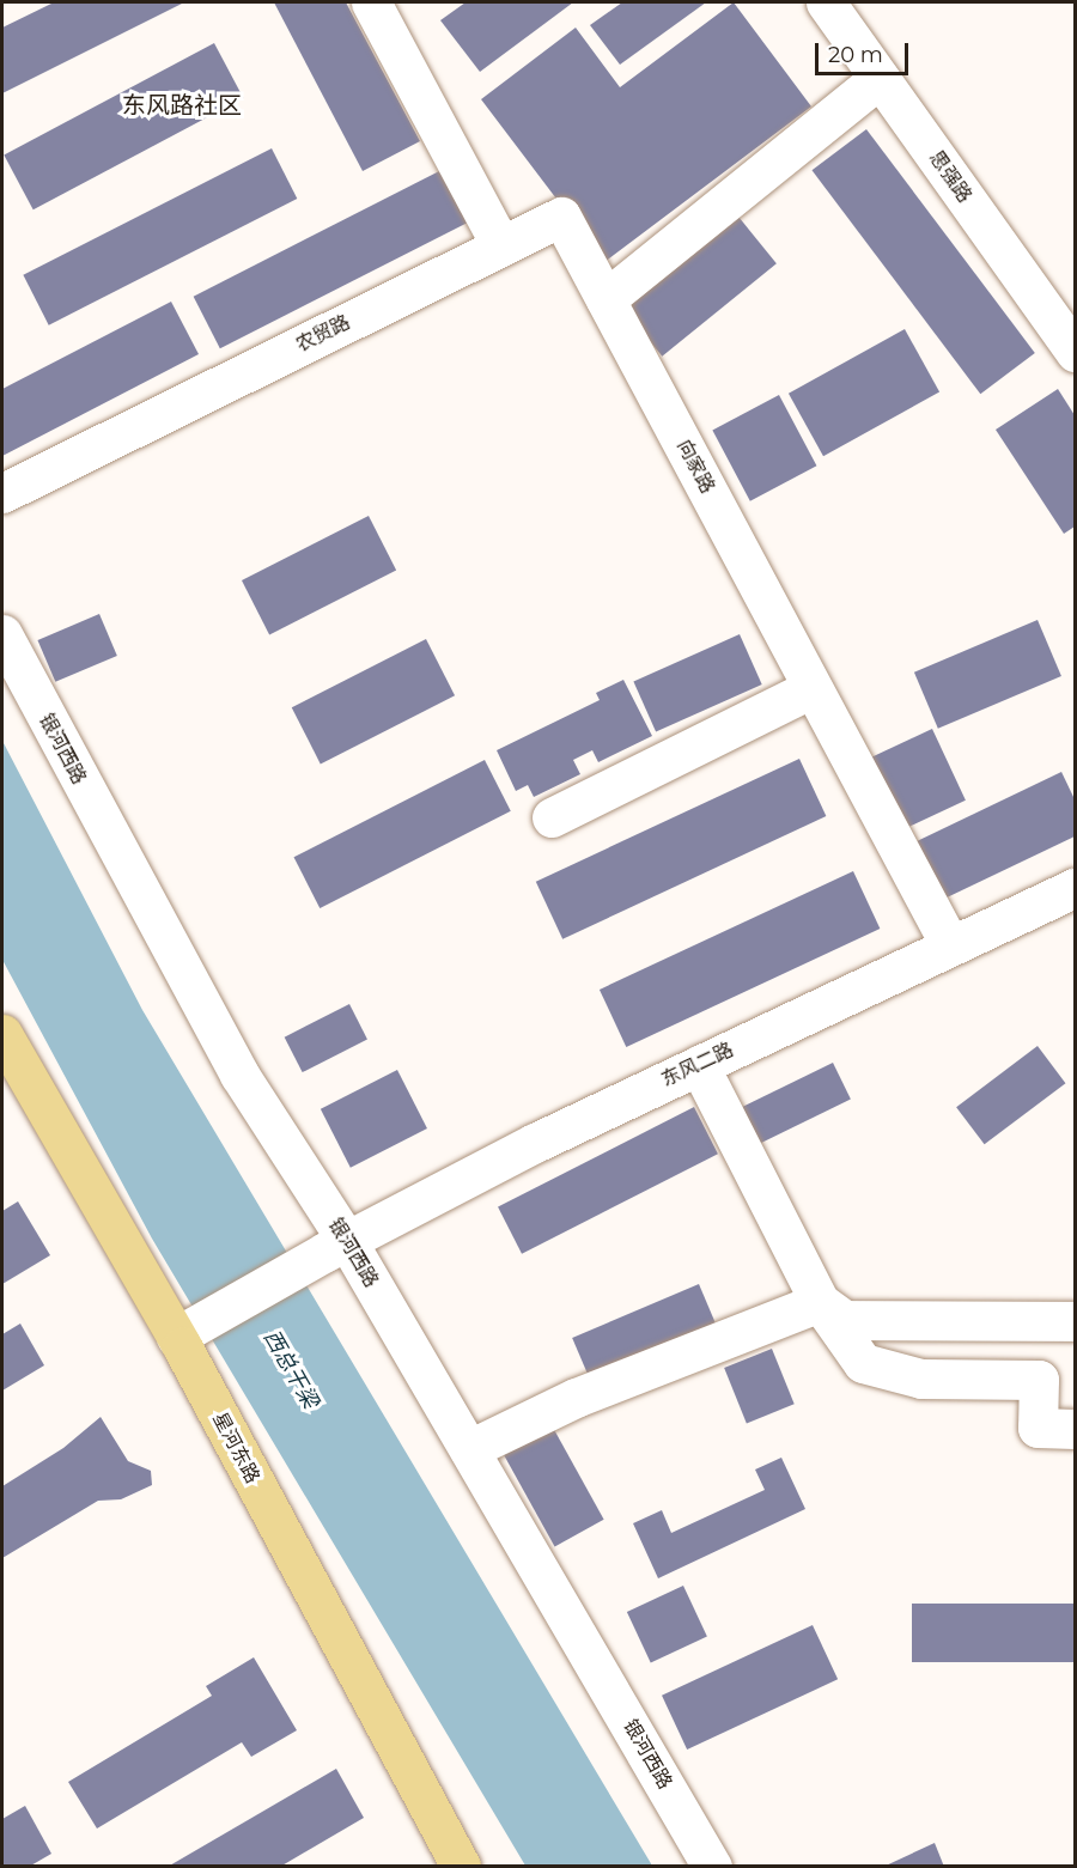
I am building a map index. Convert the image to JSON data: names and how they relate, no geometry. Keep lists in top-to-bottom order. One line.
{"streets":{"main road":["星河东路"],"street":["思强路","农贸路","向家路","银河西路","东风二路"]},"crossings":[["农贸路","向家路"],["向家路","东风二路"],["银河西路","东风二路"],["东风二路","星河东路"]],"districts":["东风路社区"],"water":["西总干梁"],"scale_bar":"20 m"}
